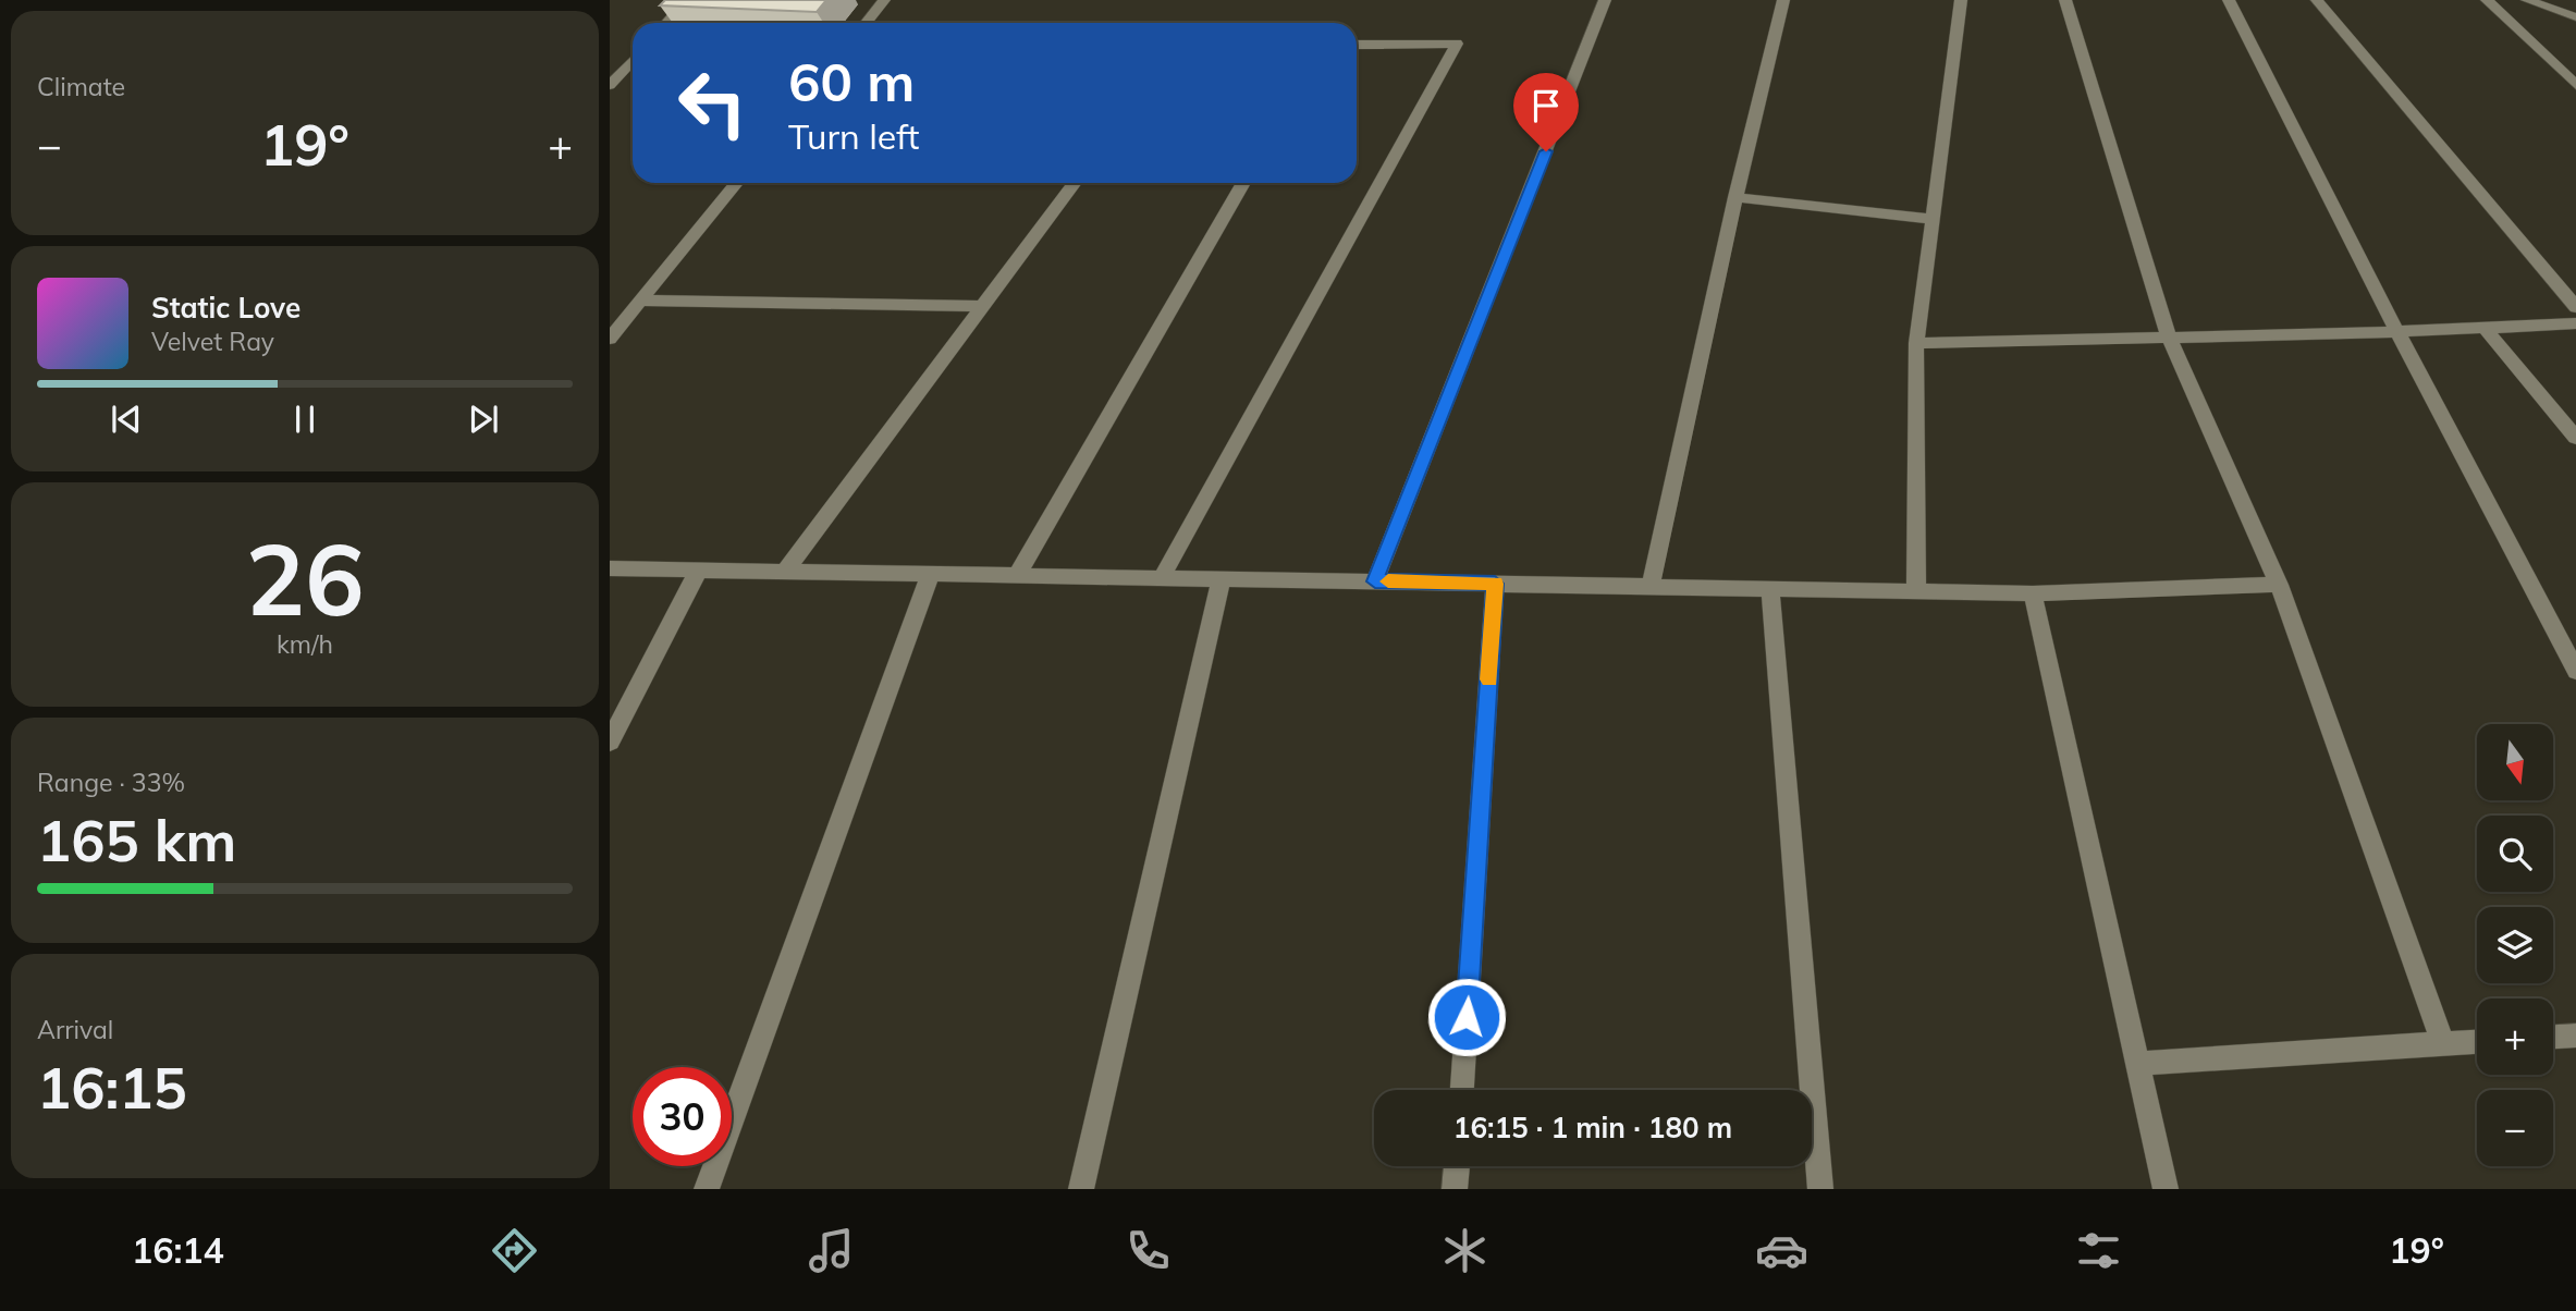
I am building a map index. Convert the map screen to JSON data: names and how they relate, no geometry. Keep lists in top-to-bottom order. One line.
{"north":"bottom","page":{"tile":["Climate",["26","km/h"],["Range · 33%","165 km"],["Arrival","16:15"]],"turn":["60 m","Turn left"],"heat":["−","19°","+"],"song":["Static Love","Velvet Ray"],"map_buttons":["+","−"],"limit":"30","trip":"16:15 · 1 min · 180 m","tabs":["16:14","19°"]}}
